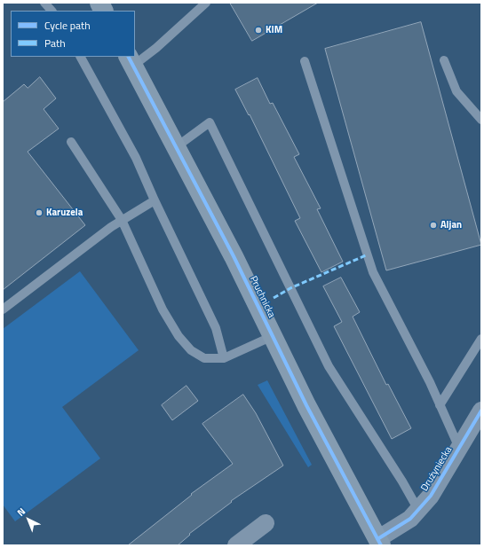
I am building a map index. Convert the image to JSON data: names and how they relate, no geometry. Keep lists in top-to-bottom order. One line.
{"streets":{"main road":["Pruchnicka"],"street":["Drużyniecka"]},"crossings":[["Pruchnicka","Drużyniecka"]],"places":["KIM","Karuzela","Aljan"],"legend":["Cycle path","Path"],"north":"top left"}
